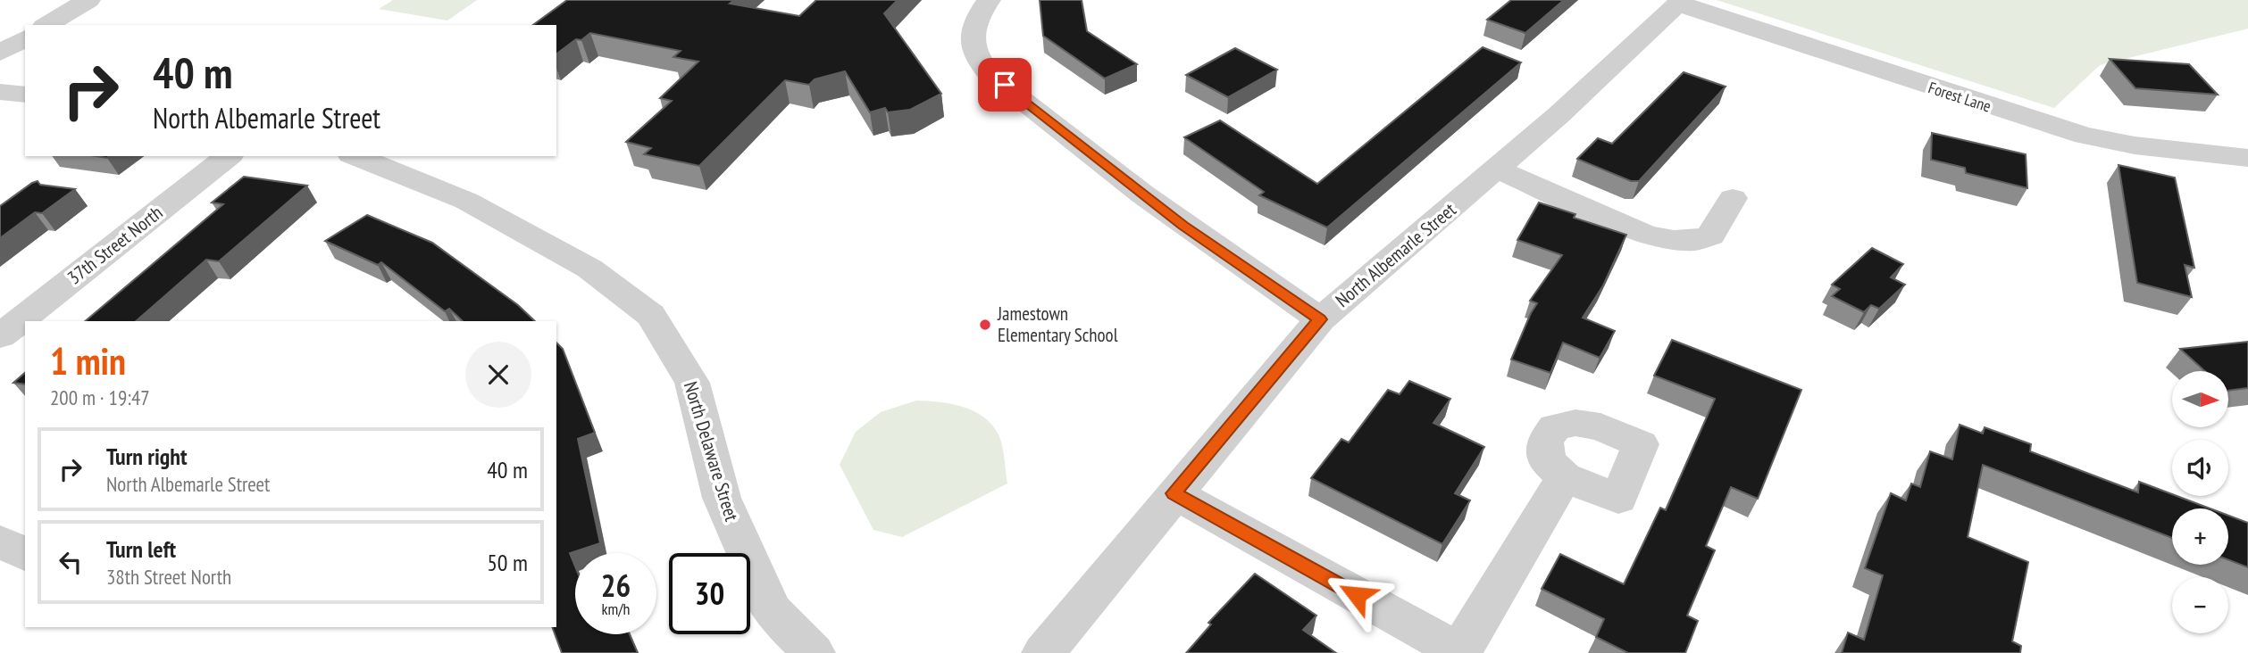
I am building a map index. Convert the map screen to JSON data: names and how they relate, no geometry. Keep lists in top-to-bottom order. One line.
{"streets":{"street":["Forest Lane","37th Street North","North Albemarle Street","North Delaware Street"]},"crossings":[["Forest Lane","North Albemarle Street"]],"places":["Jamestown Elementary School"],"north":"right","page":{"turn":["40 m","North Albemarle Street"],"heading":["1 min","200 m · 19:47"],"map_buttons":["+","−"],"list":[{"name":"Turn right","note":"North Albemarle Street","value":"40 m"},{"name":"Turn left","note":"38th Street North","value":"50 m"}],"speed":"26 km/h","limit":"30"}}
